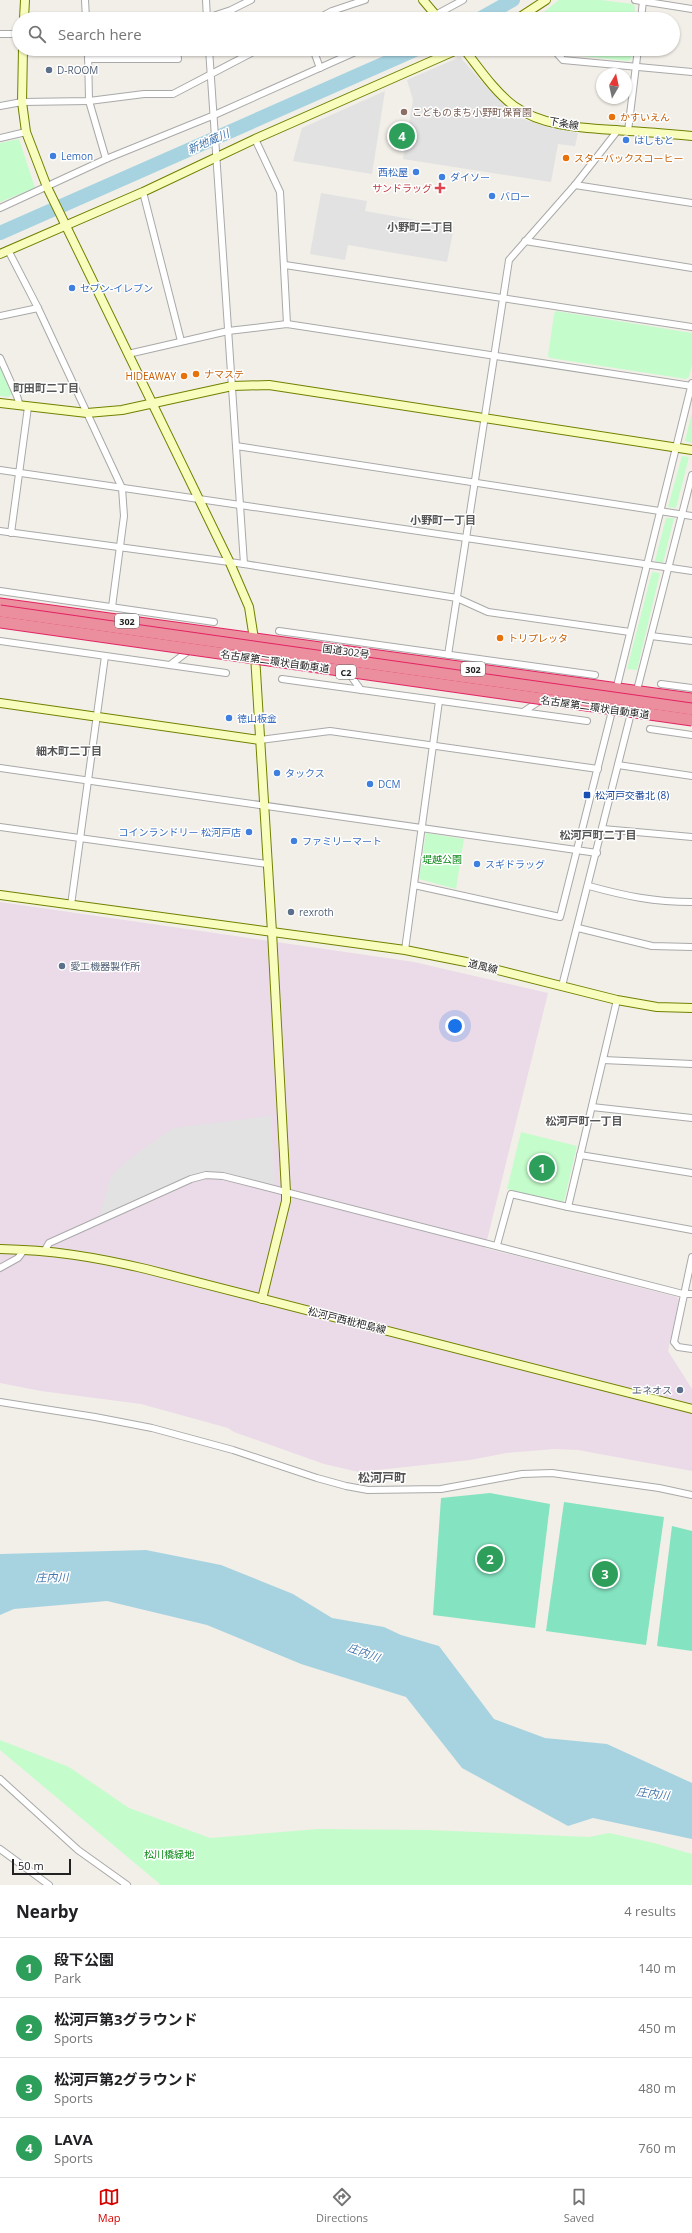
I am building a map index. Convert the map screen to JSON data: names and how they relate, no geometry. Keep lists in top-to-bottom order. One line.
{"streets":{"highway":["302","国道302号","名古屋第二環状自動車道","C2"],"street":["下条線","道風線","松河戸西枇杷島線"]},"districts":["小野町二丁目","町田町二丁目","小野町一丁目","細木町二丁目","松河戸町二丁目","松河戸町一丁目","松河戸町"],"water":["新地蔵川","庄内川"],"parks":["堤越公園","松川橋緑地"],"places":{"other":["D-ROOM","こどものまち小野町保育園","かすいえん","はしもと","Lemon","スターバックスコーヒー","西松屋","ダイソー","バロー","セブン-イレブン","ナマステ","HIDEAWAY","トリプレッタ","徳山板金","タックス","DCM","コインランドリー 松河戸店","ファミリーマート","スギドラッグ","rexroth","愛工機器製作所","エネオス"],"health":["サンドラッグ"],"transit":["松河戸交番北 (8)"]},"scale_bar":"50 m","north":"top","page":{"search":"Search here","pins":["4","1","2","3"],"scale":"50 m","heading":["Nearby","4 results"],"list":[{"mark":"1","name":"段下公園","note":"Park","value":"140 m"},{"mark":"2","name":"松河戸第3グラウンド","note":"Sports","value":"450 m"},{"mark":"3","name":"松河戸第2グラウンド","note":"Sports","value":"480 m"},{"mark":"4","name":"LAVA","note":"Sports","value":"760 m"}],"nav":["Map","Directions","Saved"]}}
